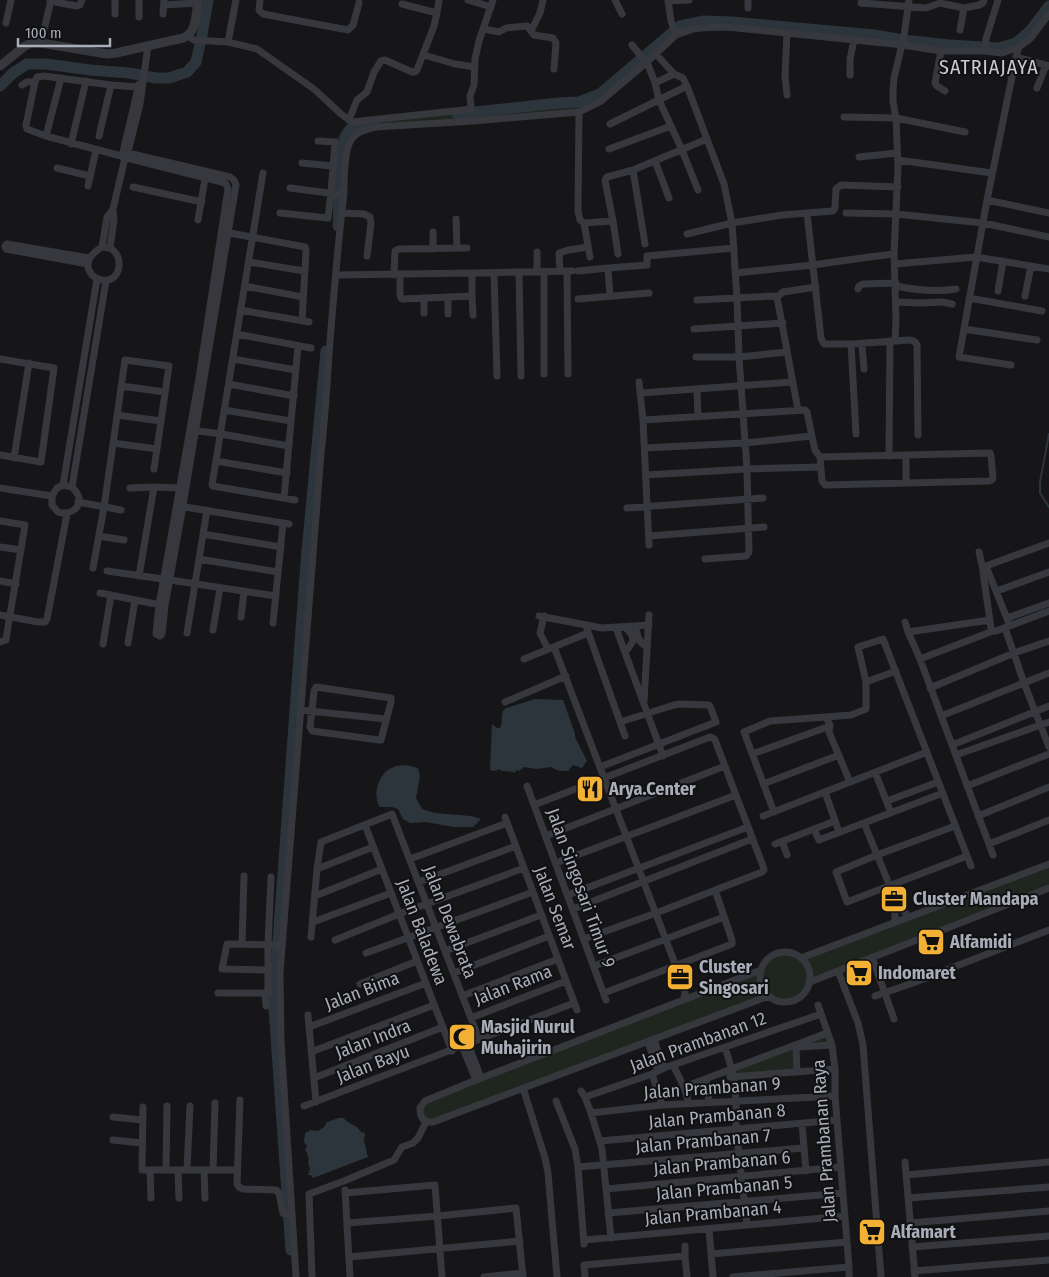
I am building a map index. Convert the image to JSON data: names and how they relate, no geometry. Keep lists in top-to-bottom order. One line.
{"streets":{"street":["Jalan Singosari Timur 9","Jalan Semar","Jalan Dewabrata","Jalan Baladewa","Jalan Rama","Jalan Bima","Jalan Indra","Jalan Prambanan 12","Jalan Bayu","Jalan Prambanan 9","Jalan Prambanan 8","Jalan Prambanan 7","Jalan Prambanan Raya","Jalan Prambanan 6","Jalan Prambanan 5","Jalan Prambanan 4"]},"crossings":[["Jalan Semar","Jalan Dewabrata"],["Jalan Semar","Jalan Rama"],["Jalan Semar","Jalan Bayu"],["Jalan Dewabrata","Jalan Baladewa"],["Jalan Dewabrata","Jalan Rama"],["Jalan Dewabrata","Jalan Bayu"],["Jalan Baladewa","Jalan Bima"],["Jalan Baladewa","Jalan Indra"],["Jalan Baladewa","Jalan Bayu"],["Jalan Prambanan 12","Jalan Prambanan 9"],["Jalan Prambanan 12","Jalan Prambanan Raya"],["Jalan Prambanan 9","Jalan Prambanan Raya"],["Jalan Prambanan 8","Jalan Prambanan Raya"],["Jalan Prambanan 7","Jalan Prambanan 4"],["Jalan Prambanan Raya","Jalan Prambanan 6"],["Jalan Prambanan Raya","Jalan Prambanan 5"],["Jalan Prambanan Raya","Jalan Prambanan 4"]],"districts":["SATRIAJAYA"],"places":{"restaurant":["Arya.Center"],"office":["Cluster Mandapa","Cluster Singosari"],"supermarket":["Alfamidi","Indomaret","Alfamart"],"mosque":["Masjid Nurul Muhajirin"]},"scale_bar":"100 m"}
